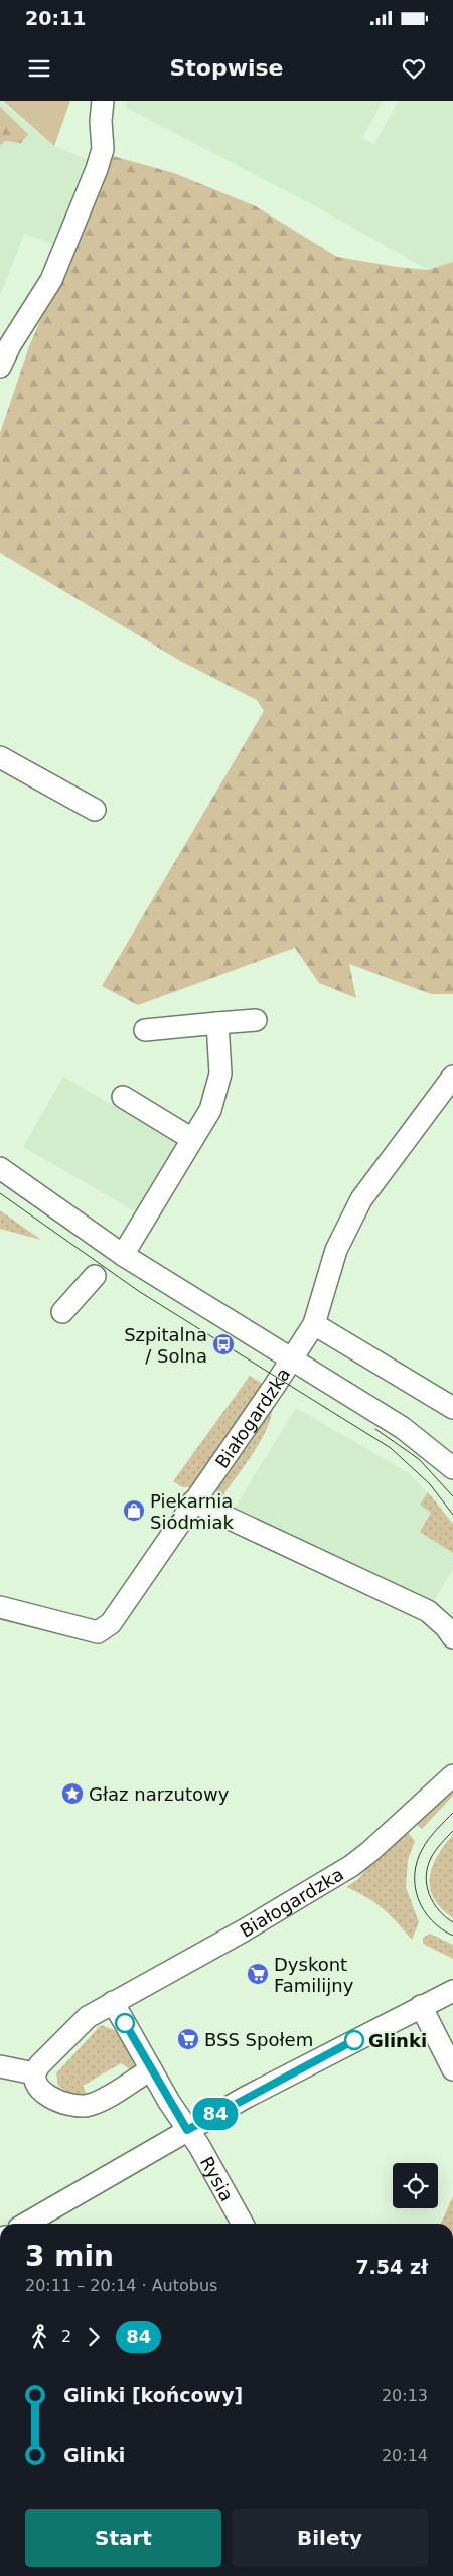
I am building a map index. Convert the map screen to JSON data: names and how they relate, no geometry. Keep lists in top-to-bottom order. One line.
{"streets":{"street":["Białogardzka","Rysia"]},"places":{"bus stop":["Szpitalna / Solna"],"shop":["Piekarnia Siódmiak"],"place":["Głaz narzutowy"],"supermarket":["Dyskont Familijny","BSS Społem"],"other":["Glinki"]},"lines":["bus line 84"],"page":{"status":"20:11","header":"Stopwise","on_map":"84","heading":["3 min","20:11 – 20:14 · Autobus","7.54 zł"],"legs":["2","84"],"list":[{"name":"Glinki [końcowy]","value":"20:13"},{"name":"Glinki","value":"20:14"}],"buttons":["Start","Bilety"]}}
